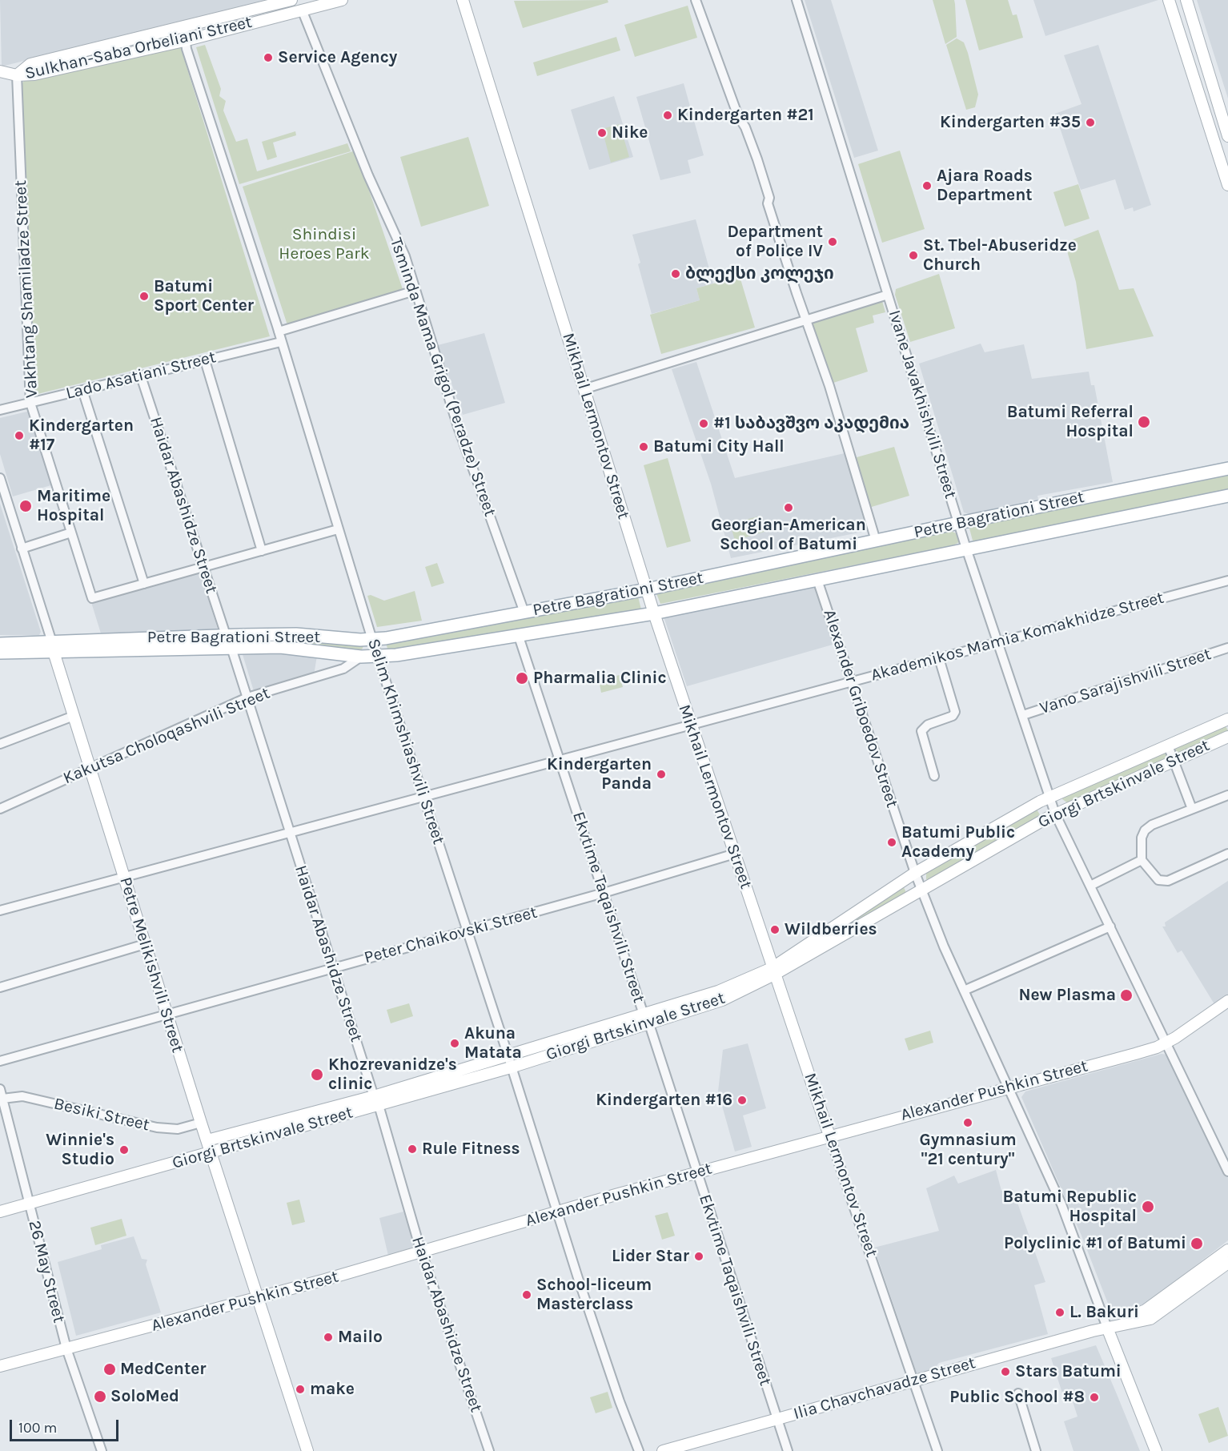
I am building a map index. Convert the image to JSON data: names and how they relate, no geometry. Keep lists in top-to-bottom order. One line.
{"streets":{"main road":["Petre Bagrationi Street"],"street":["Sulkhan-Saba Orbeliani Street","Vakhtang Shamiladze Street","Lado Asatiani Street","Tsminda Mama Grigol (Peradze) Street","Ivane Javakhishvili Street","Mikhail Lermontov Street","Haidar Abashidze Street","Akademikos Mamia Komakhidze Street","Vano Sarajishvili Street","Alexander Griboedov Street","Kakutsa Choloqashvili Street","Selim Khimshiashvili Street","Giorgi Brtskinvale Street","Ekvtime Taqaishvili Street","Peter Chaikovski Street","Petre Melikishvili Street","Alexander Pushkin Street","Besiki Street","26 May Street","Ilia Chavchavadze Street"]},"crossings":[["Sulkhan-Saba Orbeliani Street","Vakhtang Shamiladze Street"],["Sulkhan-Saba Orbeliani Street","Tsminda Mama Grigol (Peradze) Street"],["Sulkhan-Saba Orbeliani Street","Selim Khimshiashvili Street"],["Vakhtang Shamiladze Street","Lado Asatiani Street"],["Lado Asatiani Street","Haidar Abashidze Street"],["Lado Asatiani Street","Selim Khimshiashvili Street"],["Tsminda Mama Grigol (Peradze) Street","Petre Bagrationi Street"],["Ivane Javakhishvili Street","Petre Bagrationi Street"],["Ivane Javakhishvili Street","Akademikos Mamia Komakhidze Street"],["Ivane Javakhishvili Street","Vano Sarajishvili Street"],["Ivane Javakhishvili Street","Giorgi Brtskinvale Street"],["Ivane Javakhishvili Street","Alexander Pushkin Street"],["Mikhail Lermontov Street","Petre Bagrationi Street"],["Mikhail Lermontov Street","Akademikos Mamia Komakhidze Street"],["Mikhail Lermontov Street","Giorgi Brtskinvale Street"],["Mikhail Lermontov Street","Peter Chaikovski Street"],["Mikhail Lermontov Street","Alexander Pushkin Street"],["Mikhail Lermontov Street","Ilia Chavchavadze Street"],["Haidar Abashidze Street","Petre Bagrationi Street"],["Haidar Abashidze Street","Akademikos Mamia Komakhidze Street"],["Haidar Abashidze Street","Kakutsa Choloqashvili Street"],["Haidar Abashidze Street","Giorgi Brtskinvale Street"],["Haidar Abashidze Street","Peter Chaikovski Street"],["Haidar Abashidze Street","Alexander Pushkin Street"],["Petre Bagrationi Street","Alexander Griboedov Street"],["Petre Bagrationi Street","Kakutsa Choloqashvili Street"],["Petre Bagrationi Street","Selim Khimshiashvili Street"],["Petre Bagrationi Street","Ekvtime Taqaishvili Street"],["Petre Bagrationi Street","Petre Melikishvili Street"],["Akademikos Mamia Komakhidze Street","Alexander Griboedov Street"],["Akademikos Mamia Komakhidze Street","Selim Khimshiashvili Street"],["Akademikos Mamia Komakhidze Street","Ekvtime Taqaishvili Street"],["Akademikos Mamia Komakhidze Street","Petre Melikishvili Street"],["Alexander Griboedov Street","Giorgi Brtskinvale Street"],["Alexander Griboedov Street","Alexander Pushkin Street"],["Alexander Griboedov Street","Ilia Chavchavadze Street"],["Kakutsa Choloqashvili Street","Petre Melikishvili Street"],["Selim Khimshiashvili Street","Giorgi Brtskinvale Street"],["Selim Khimshiashvili Street","Peter Chaikovski Street"],["Selim Khimshiashvili Street","Alexander Pushkin Street"],["Giorgi Brtskinvale Street","Ekvtime Taqaishvili Street"],["Giorgi Brtskinvale Street","Petre Melikishvili Street"],["Giorgi Brtskinvale Street","26 May Street"],["Ekvtime Taqaishvili Street","Peter Chaikovski Street"],["Ekvtime Taqaishvili Street","Alexander Pushkin Street"],["Ekvtime Taqaishvili Street","Ilia Chavchavadze Street"],["Peter Chaikovski Street","Petre Melikishvili Street"],["Petre Melikishvili Street","Alexander Pushkin Street"],["Petre Melikishvili Street","Besiki Street"],["Alexander Pushkin Street","26 May Street"],["Besiki Street","26 May Street"]],"parks":["Shindisi Heroes Park"],"places":["Service Agency","Kindergarten #21","Kindergarten #35","Nike","Ajara Roads Department","Department of Police IV","St. Tbel-Abuseridze Church","ბლექსი კოლეჯი","Batumi Sport Center","Batumi Referral Hospital","#1 საბავშვო აკადემია","Kindergarten #17","Batumi City Hall","Maritime Hospital","Georgian-American School of Batumi","Pharmalia Clinic","Kindergarten Panda","Batumi Public Academy","Wildberries","New Plasma","Akuna Matata","Khozrevanidze's clinic","Kindergarten #16","Gymnasium \"21 century\"","Rule Fitness","Winnie's Studio","Batumi Republic Hospital","Polyclinic #1 of Batumi","Lider Star","School-liceum Masterclass","L. Bakuri","Mailo","MedCenter","Stars Batumi","make","SoloMed","Public School #8"],"scale_bar":"100 m"}
